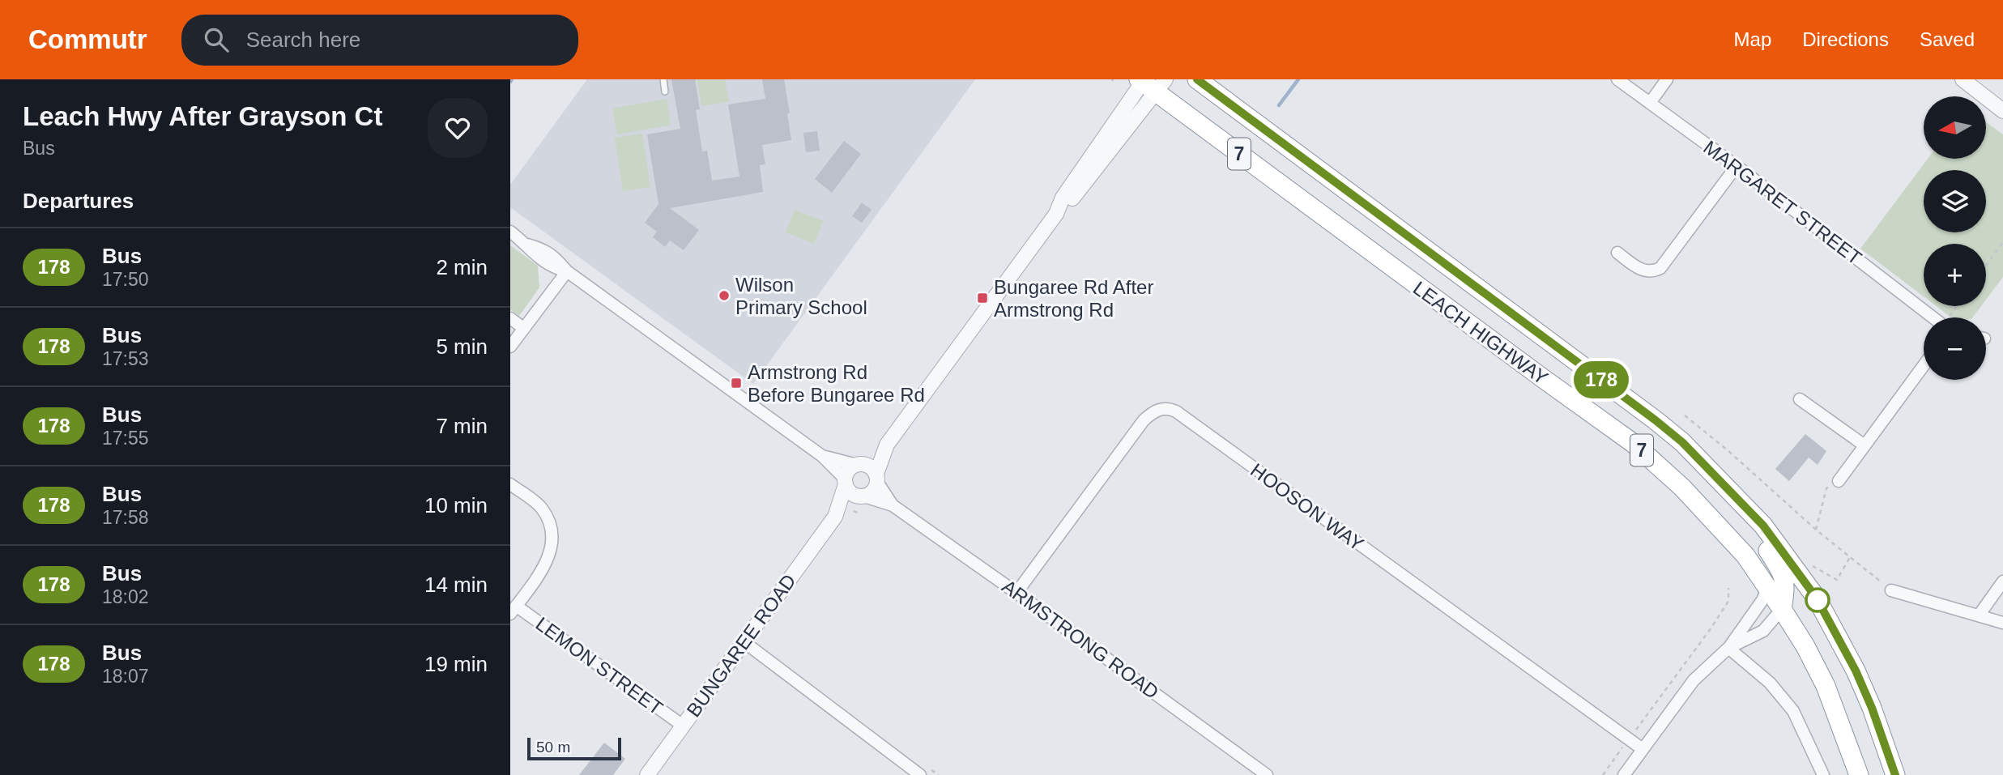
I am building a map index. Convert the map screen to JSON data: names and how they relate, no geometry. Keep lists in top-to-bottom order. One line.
{"streets":{"highway":["7","LEACH HIGHWAY"],"street":["MARGARET STREET","HOOSON WAY","ARMSTRONG ROAD","BUNGAREE ROAD","LEMON STREET"]},"crossings":[["HOOSON WAY","ARMSTRONG ROAD"],["ARMSTRONG ROAD","BUNGAREE ROAD"],["BUNGAREE ROAD","LEMON STREET"]],"places":{"other":["Wilson Primary School"],"transit":["Bungaree Rd After Armstrong Rd","Armstrong Rd Before Bungaree Rd"]},"lines":["bus line 178"],"scale_bar":"50 m","north":"left","page":{"header":"Commutr","search":"Search here","nav":["Map","Directions","Saved"],"heading":[["Leach Hwy After Grayson Ct","Bus"],"Departures"],"on_map":"178","map_buttons":["+","−"],"list":[{"mark":"178","name":"Bus","note":"17:50","value":"2 min"},{"mark":"178","name":"Bus","note":"17:53","value":"5 min"},{"mark":"178","name":"Bus","note":"17:55","value":"7 min"},{"mark":"178","name":"Bus","note":"17:58","value":"10 min"},{"mark":"178","name":"Bus","note":"18:02","value":"14 min"},{"mark":"178","name":"Bus","note":"18:07","value":"19 min"}],"scale":"50 m"}}
